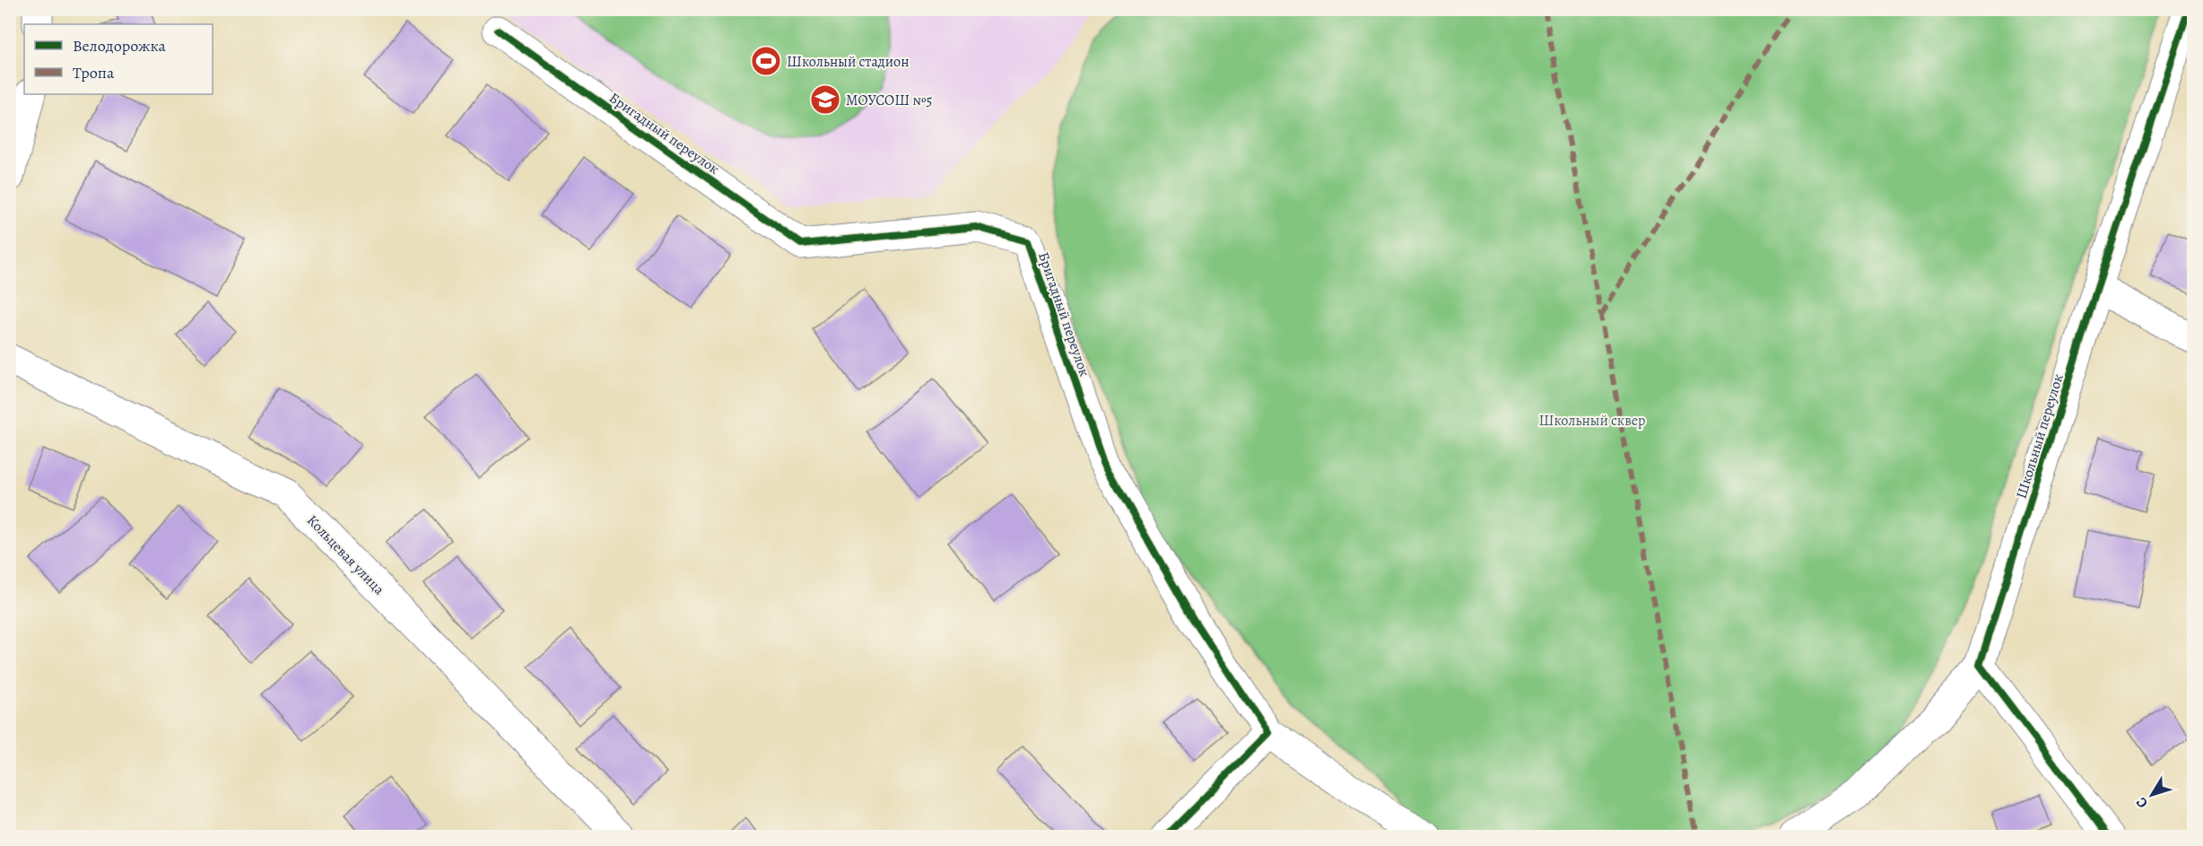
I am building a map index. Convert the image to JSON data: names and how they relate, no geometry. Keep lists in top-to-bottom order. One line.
{"streets":{"street":["Бригадный переулок","Школьный переулок","Кольцевая улица"]},"parks":["Школьный сквер"],"places":{"sports":["Школьный стадион"],"school or university":["МОУСОШ №5"]},"legend":["Велодорожка","Тропа"],"north":"bottom left"}
